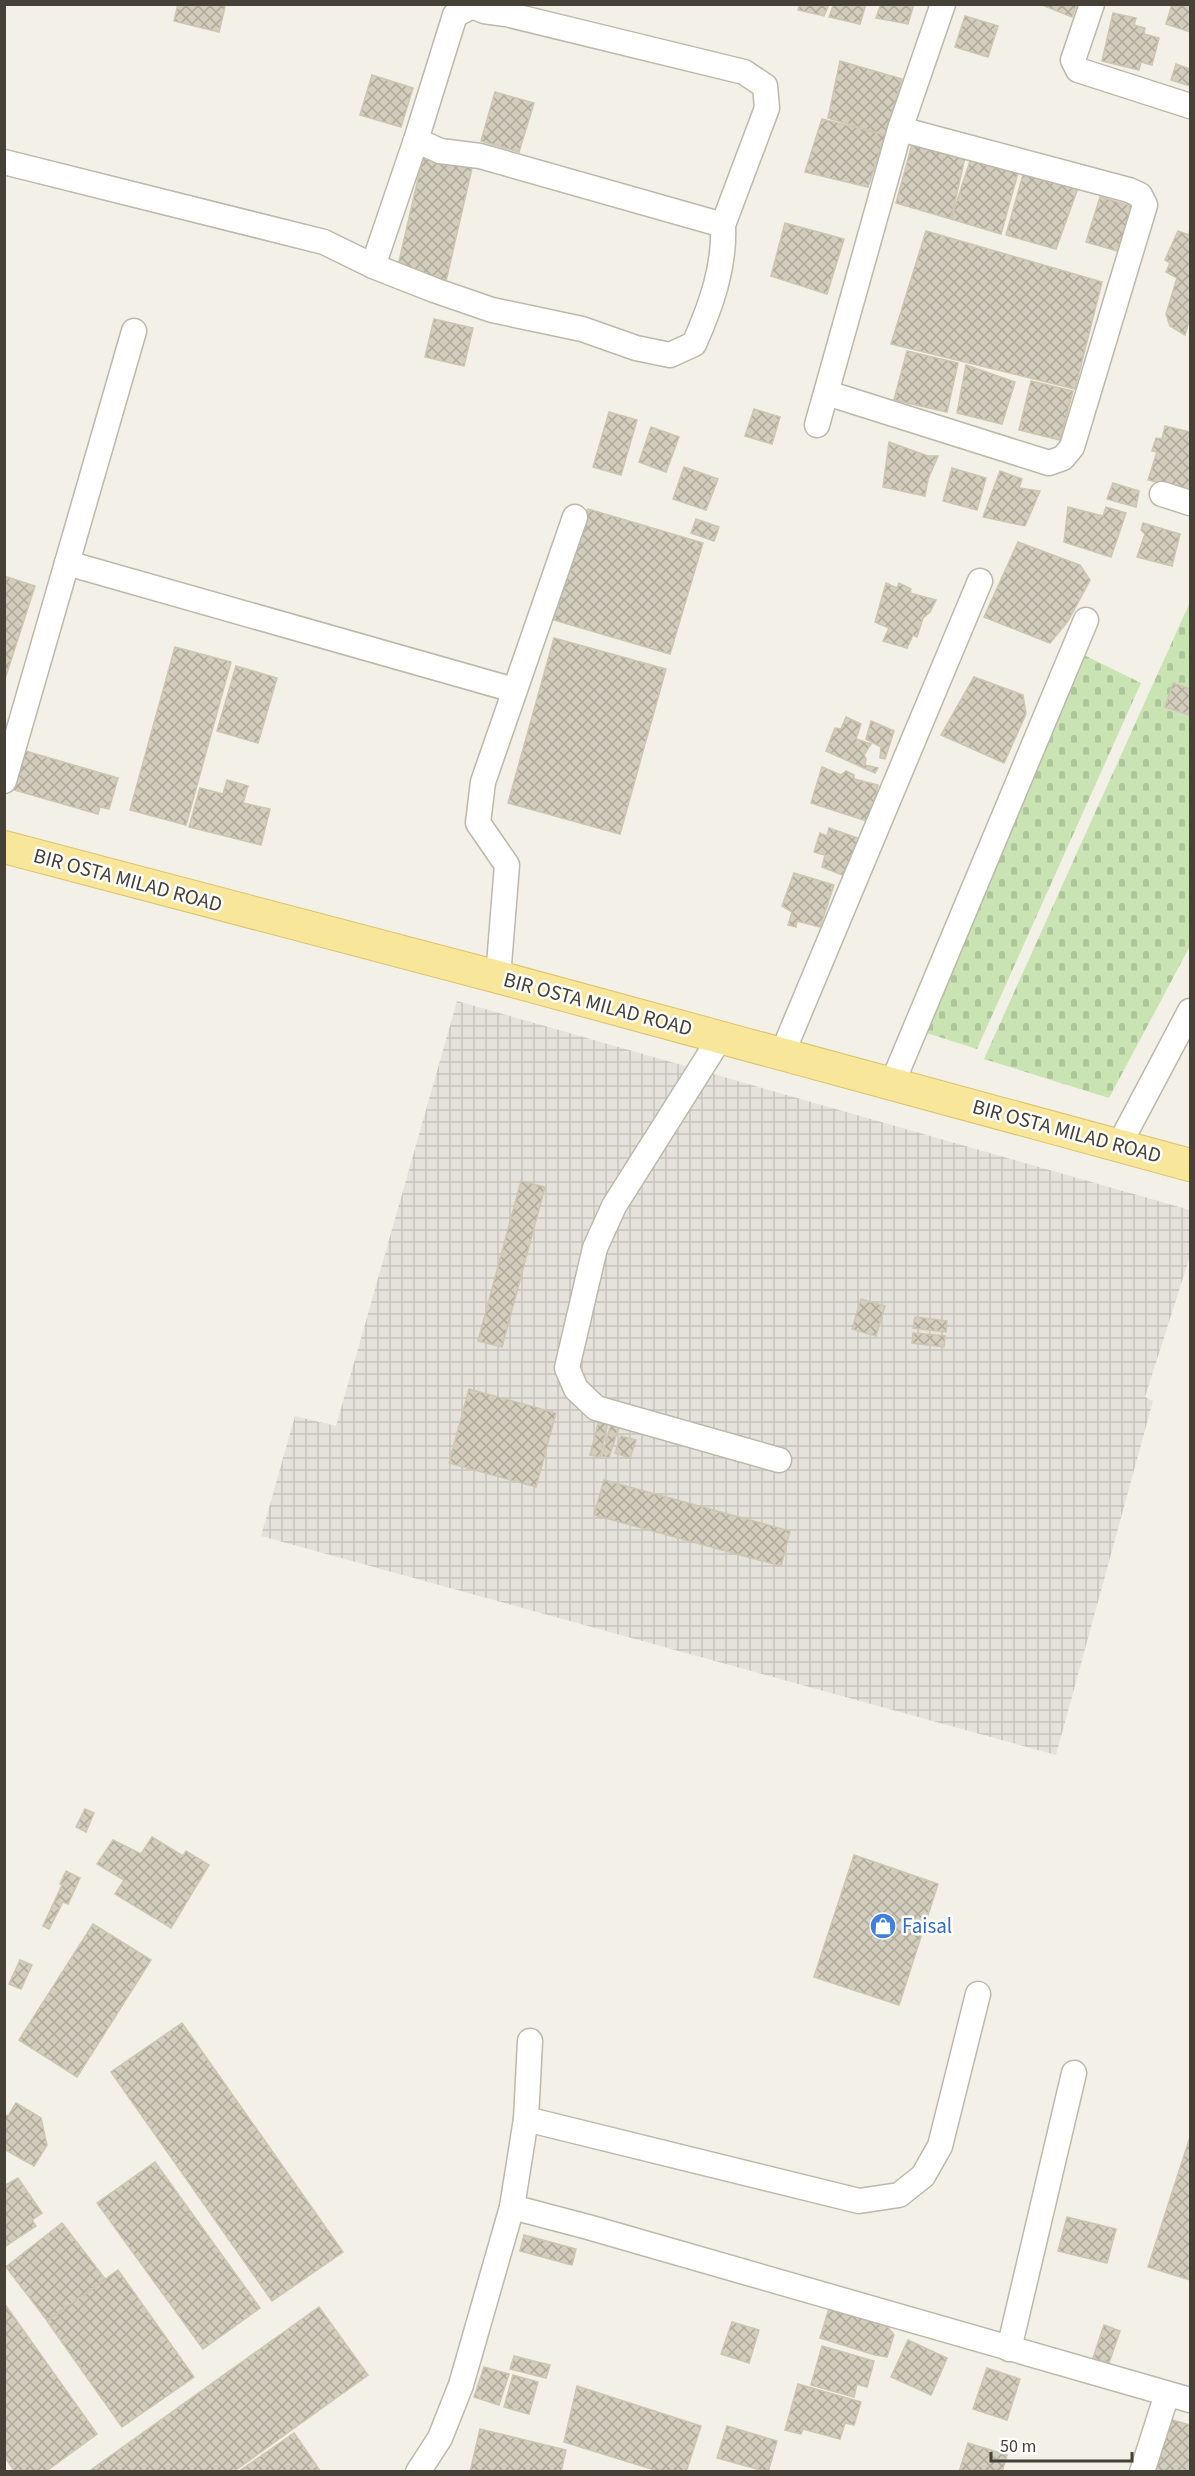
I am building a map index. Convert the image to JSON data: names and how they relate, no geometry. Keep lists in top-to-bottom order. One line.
{"streets":{"main road":["BIR OSTA MILAD ROAD"]},"places":{"shop":["Faisal"]},"scale_bar":"50 m"}
